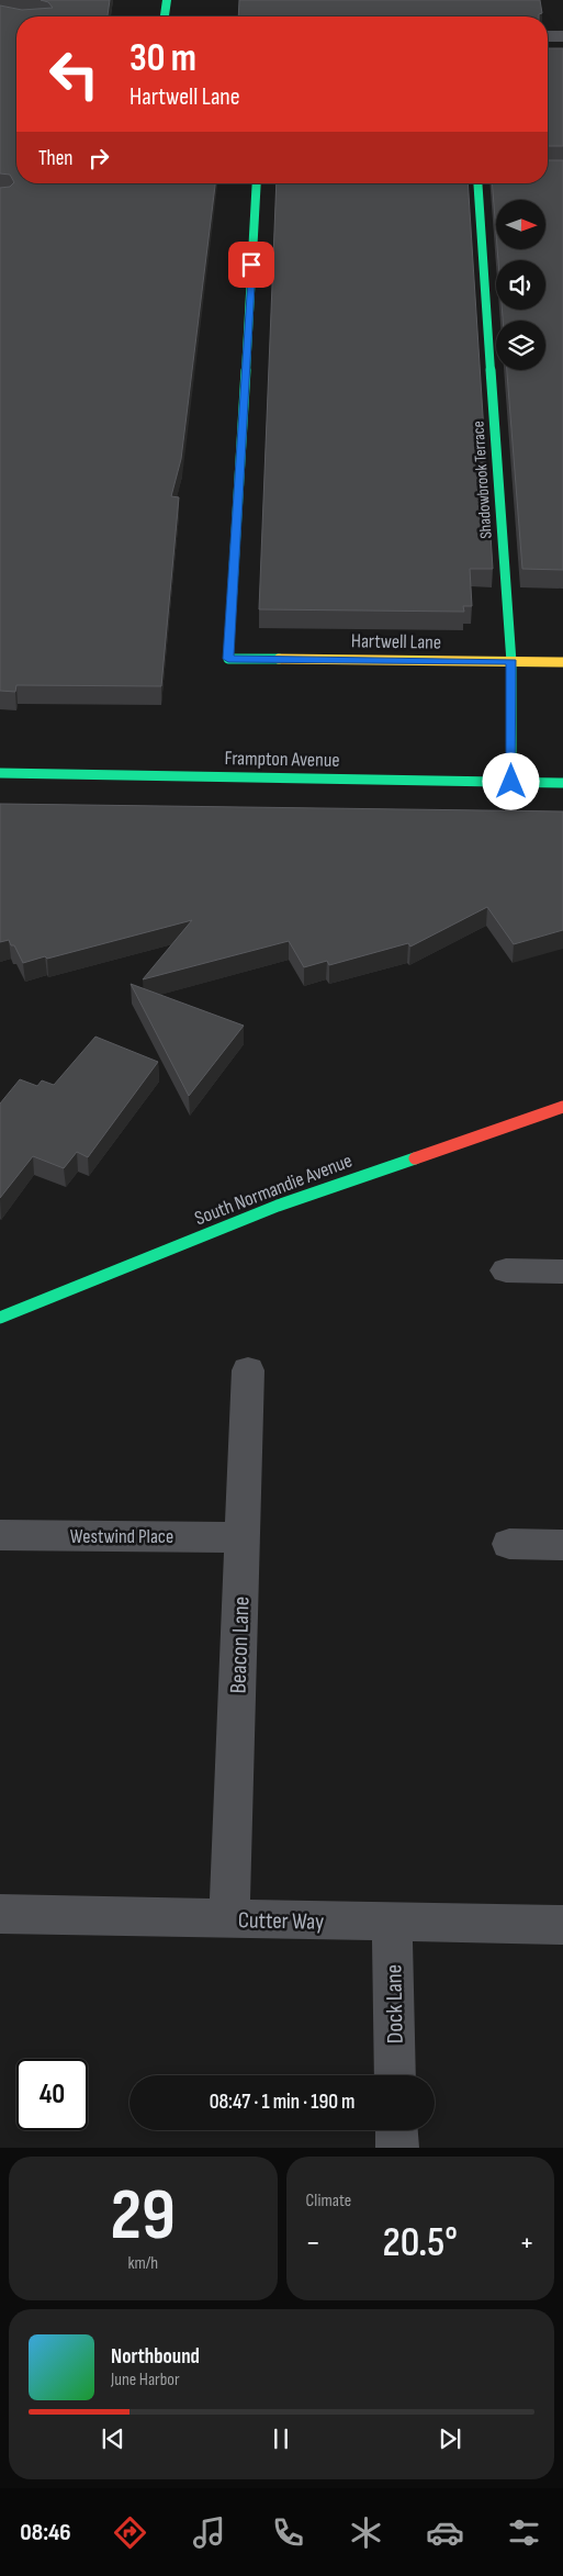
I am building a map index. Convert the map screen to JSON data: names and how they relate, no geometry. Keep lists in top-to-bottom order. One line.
{"streets":{"street":["Shadowbrook Terrace","Hartwell Lane","Frampton Avenue","South Normandie Avenue","Westwind Place","Beacon Lane","Cutter Way","Dock Lane"]},"crossings":[["Shadowbrook Terrace","Hartwell Lane"],["Shadowbrook Terrace","Frampton Avenue"],["Westwind Place","Beacon Lane"],["Beacon Lane","Cutter Way"],["Cutter Way","Dock Lane"]],"north":"right","page":{"turn":["30 m","Hartwell Lane"],"then":"Then","limit":"40","trip":"08:47 · 1 min · 190 m","tile":[["29","km/h"],"Climate"],"heat":["−","20.5°","+"],"song":["Northbound","June Harbor"],"tabs":"08:46"}}
